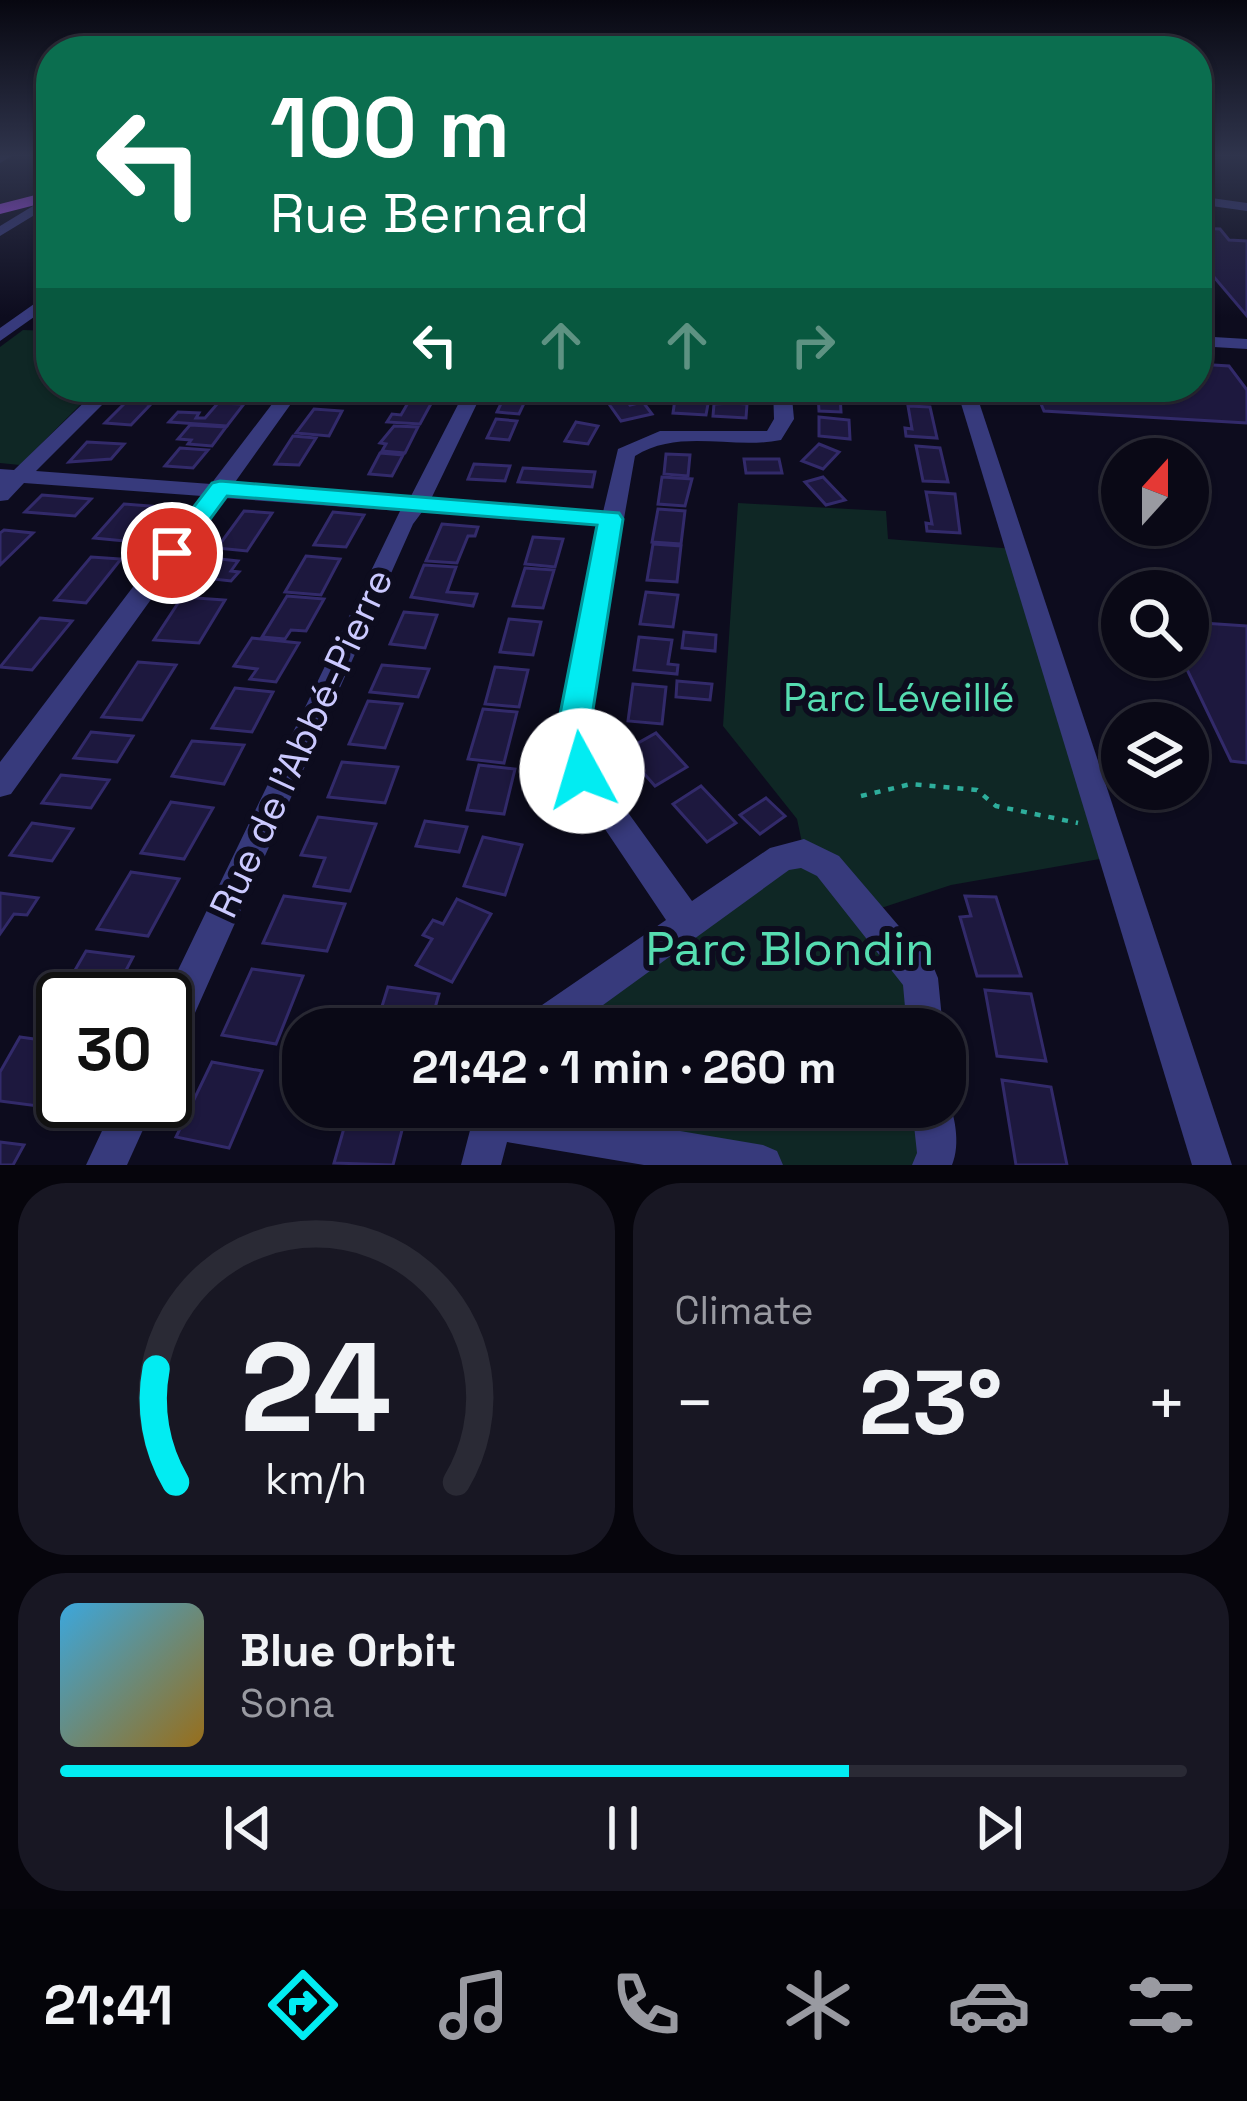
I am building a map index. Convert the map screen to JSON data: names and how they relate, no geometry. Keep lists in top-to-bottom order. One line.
{"streets":{"street":["Rue de l'Abbé-Pierre"]},"parks":["Parc Léveillé","Parc Blondin"],"north":"top","page":{"turn":["100 m","Rue Bernard"],"limit":"30","trip":"21:42 · 1 min · 260 m","tile":"Climate","heat":["−","23°","+"],"song":["Blue Orbit","Sona"],"tabs":"21:41","gauge":["24","km/h"]}}
